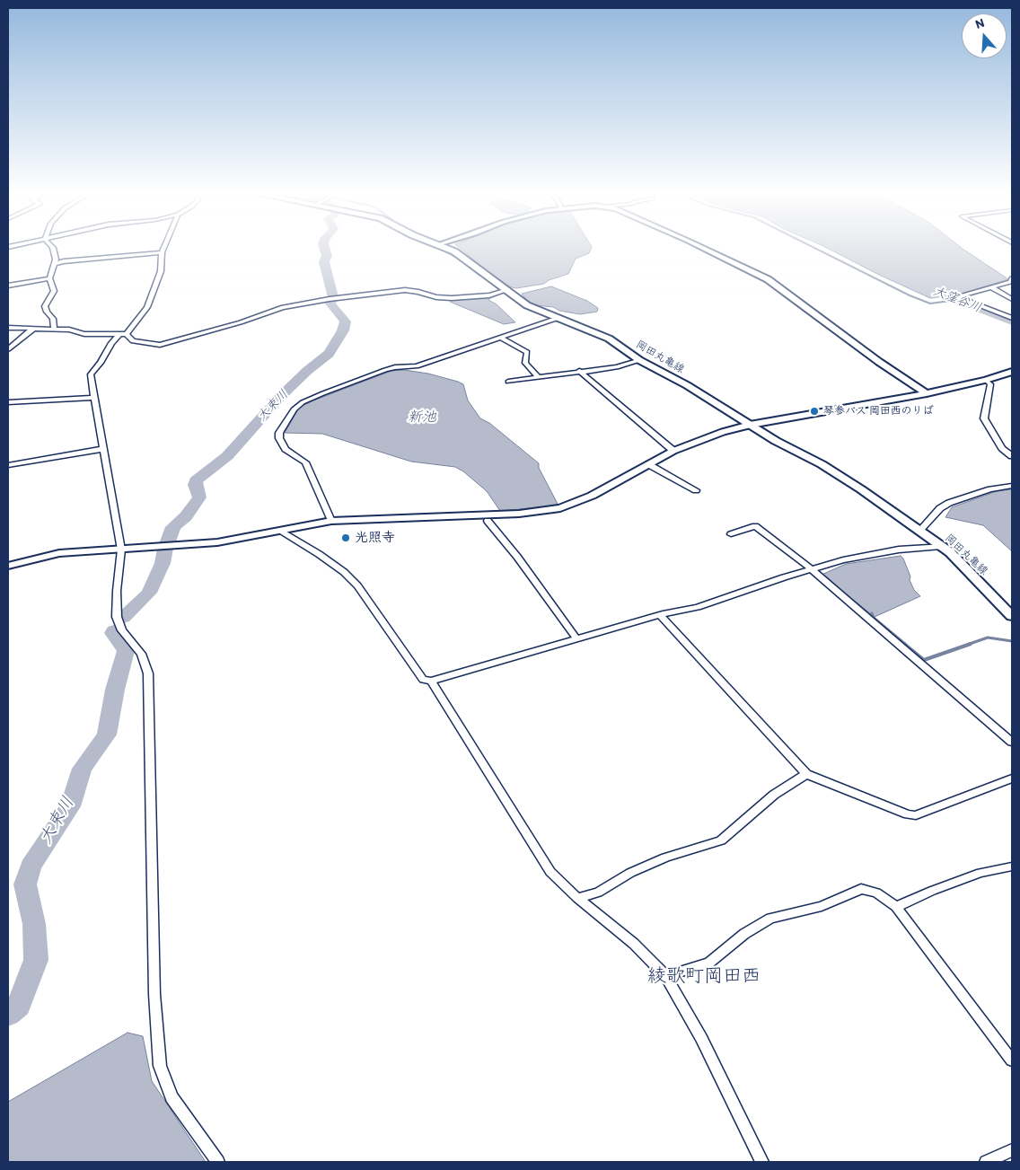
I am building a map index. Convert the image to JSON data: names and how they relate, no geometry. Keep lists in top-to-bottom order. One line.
{"streets":{"main road":["岡田丸亀線"]},"districts":["綾歌町岡田西"],"water":["大窪谷川","大束川","新池"],"places":["琴参バス 岡田西のりば","光照寺"],"north":"top"}
